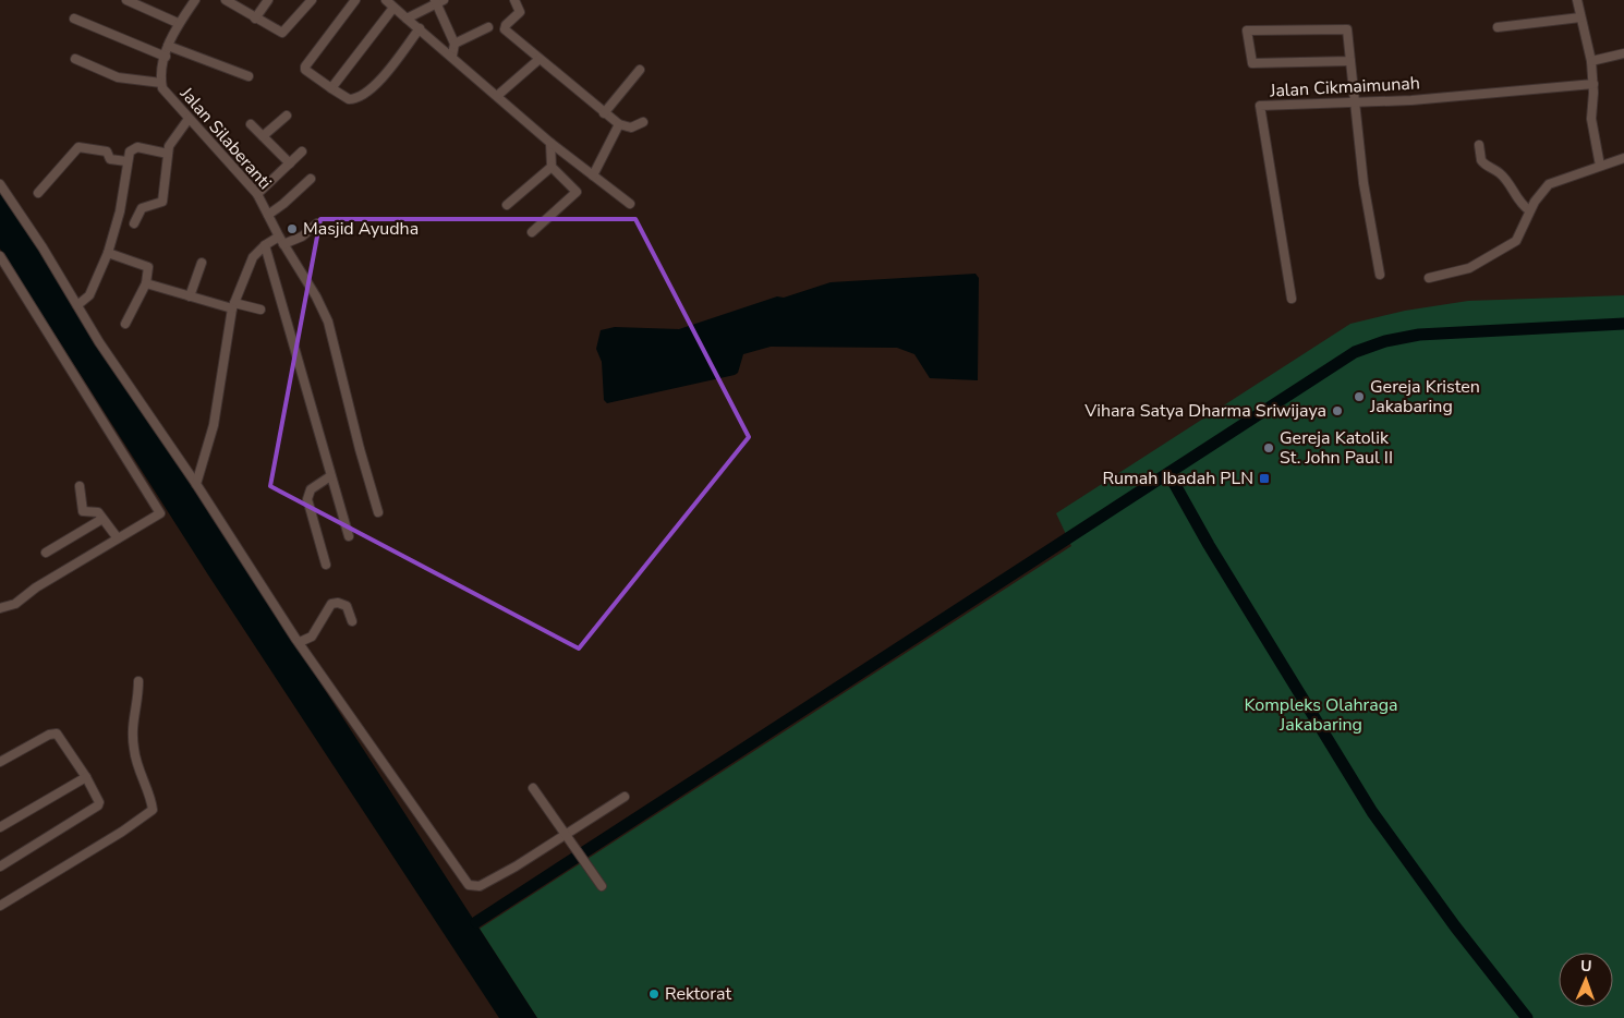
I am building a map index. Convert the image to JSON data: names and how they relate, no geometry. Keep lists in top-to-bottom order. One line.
{"streets":{"street":["Jalan Cikmaimunah","Jalan Silaberanti"]},"parks":["Kompleks Olahraga Jakabaring"],"places":{"other":["Masjid Ayudha","Gereja Kristen Jakabaring","Vihara Satya Dharma Sriwijaya","Gereja Katolik St. John Paul II","Rektorat"],"transit":["Rumah Ibadah PLN"]},"north":"top"}
